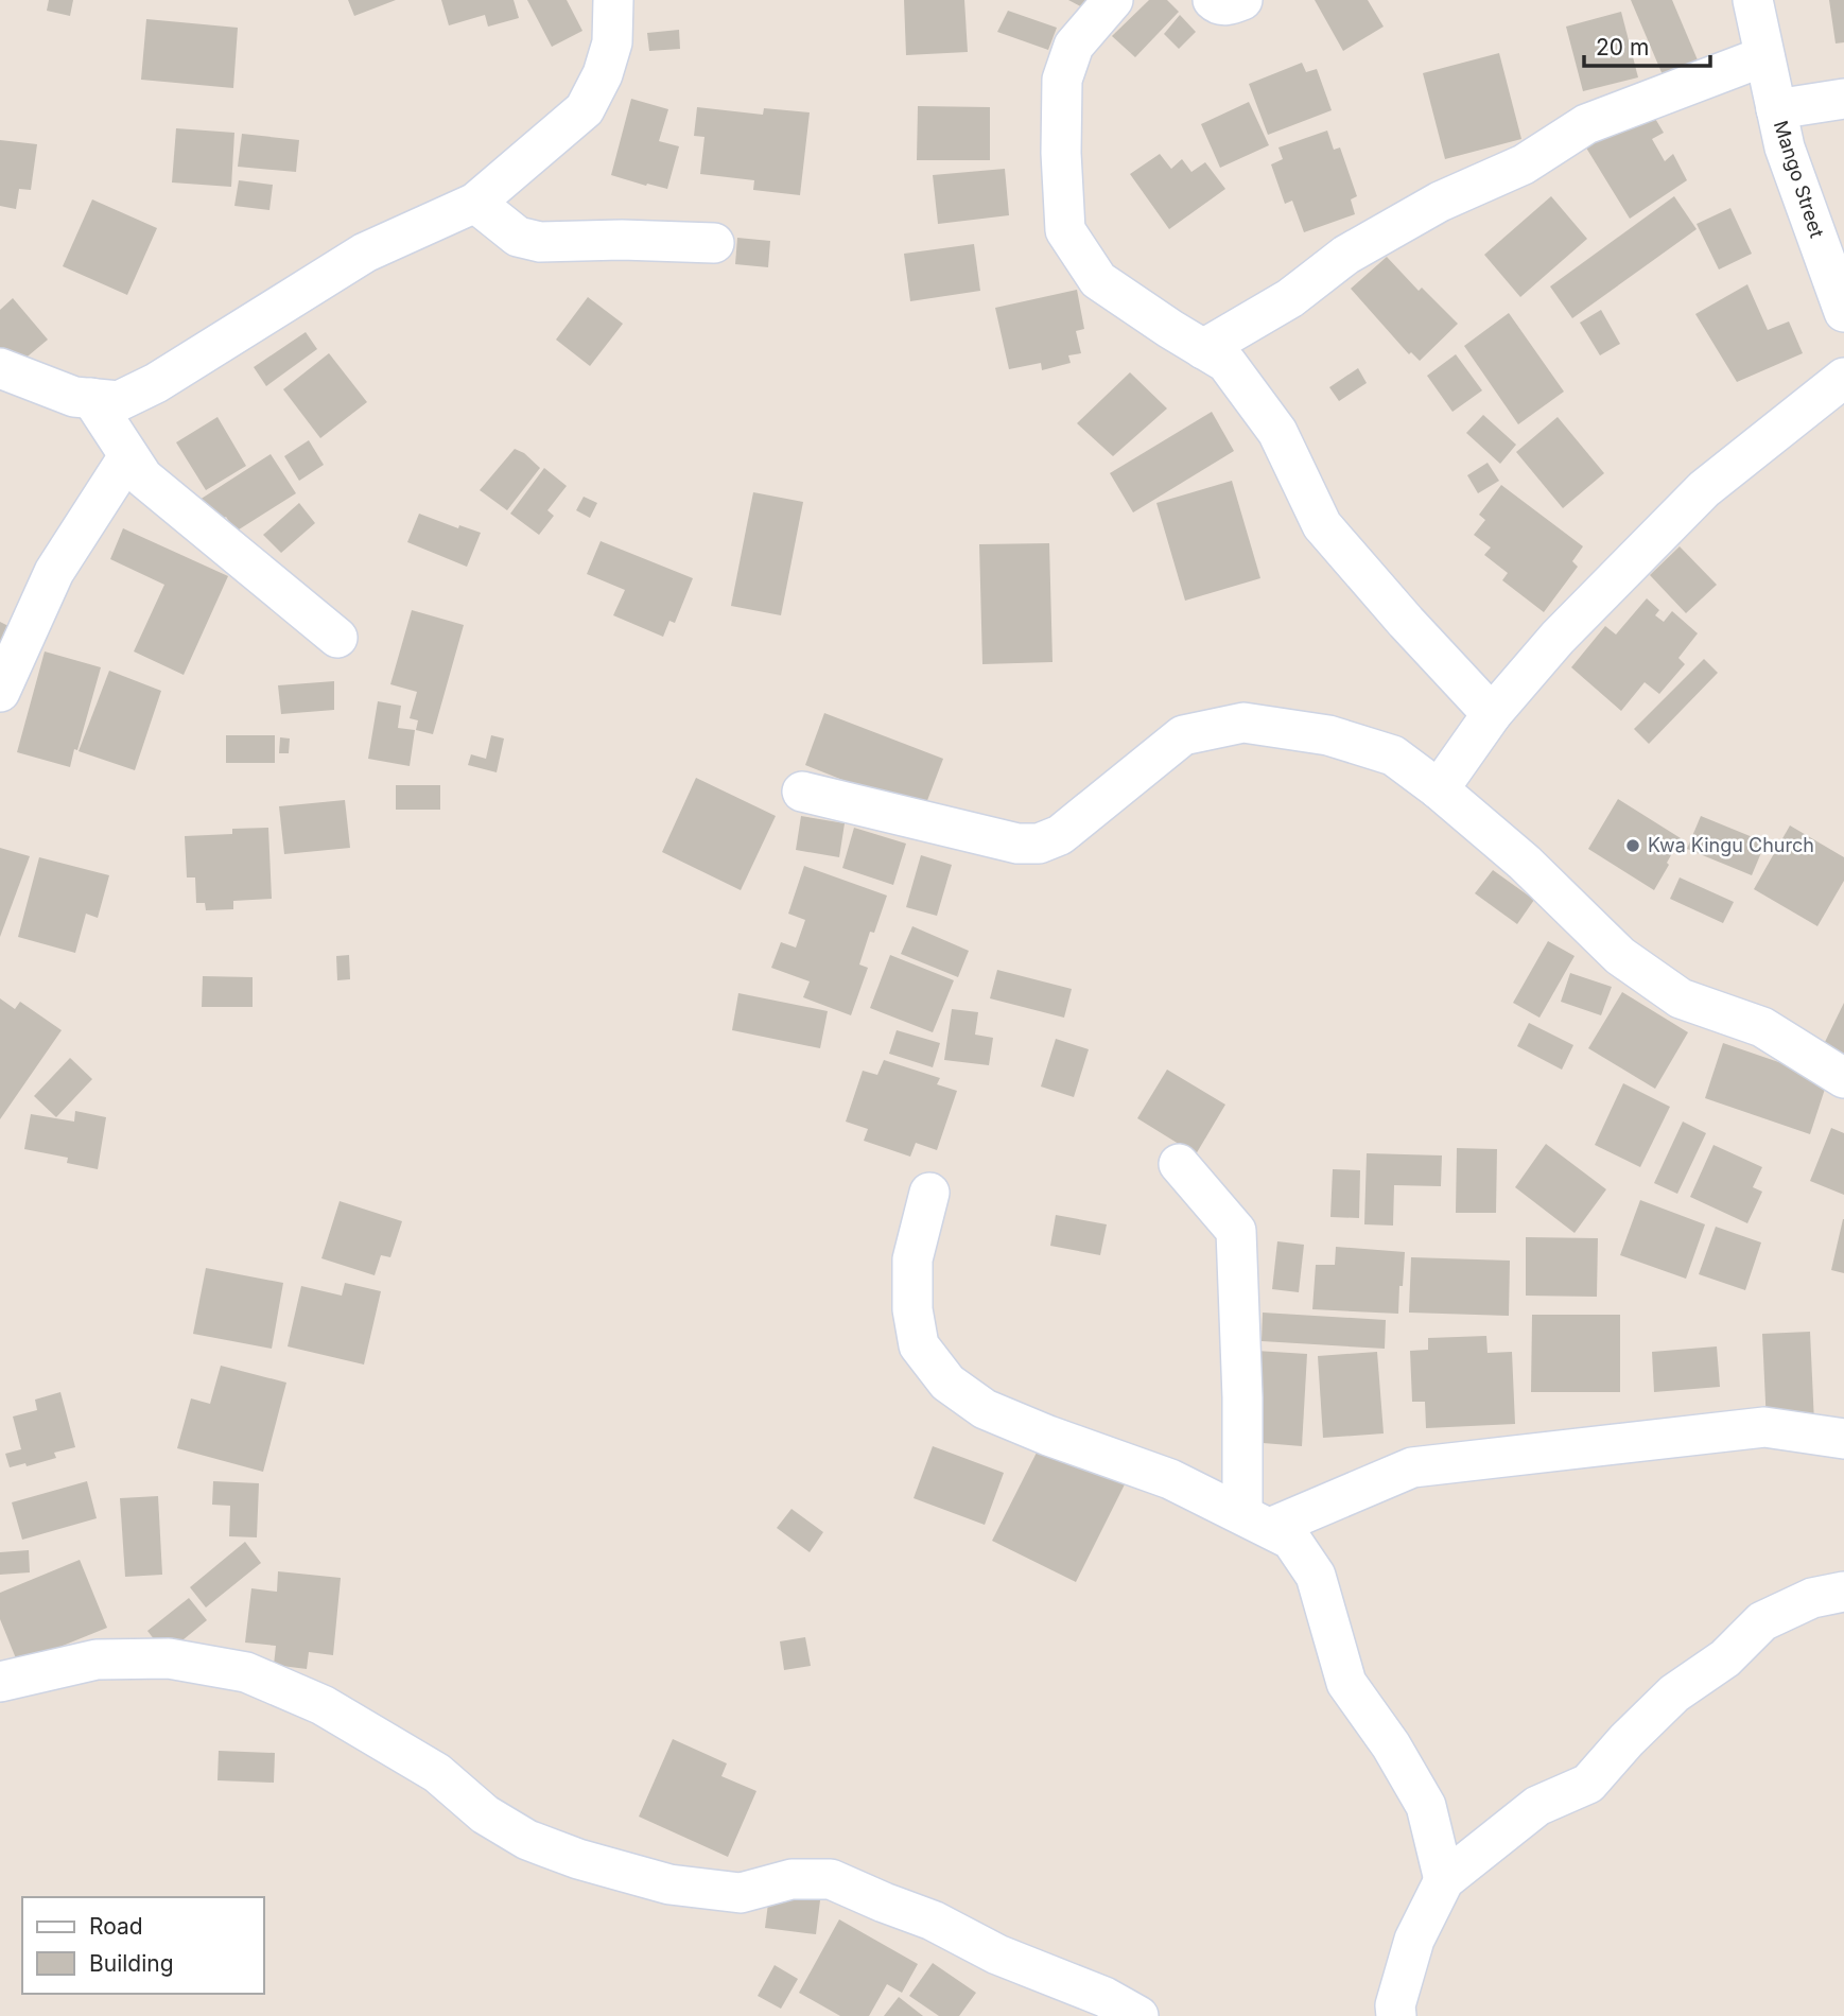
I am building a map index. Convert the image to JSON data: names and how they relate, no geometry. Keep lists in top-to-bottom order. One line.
{"streets":{"street":["Mango Street"]},"places":["Kwa Kingu Church"],"legend":["Road","Building"],"scale_bar":"20 m"}
